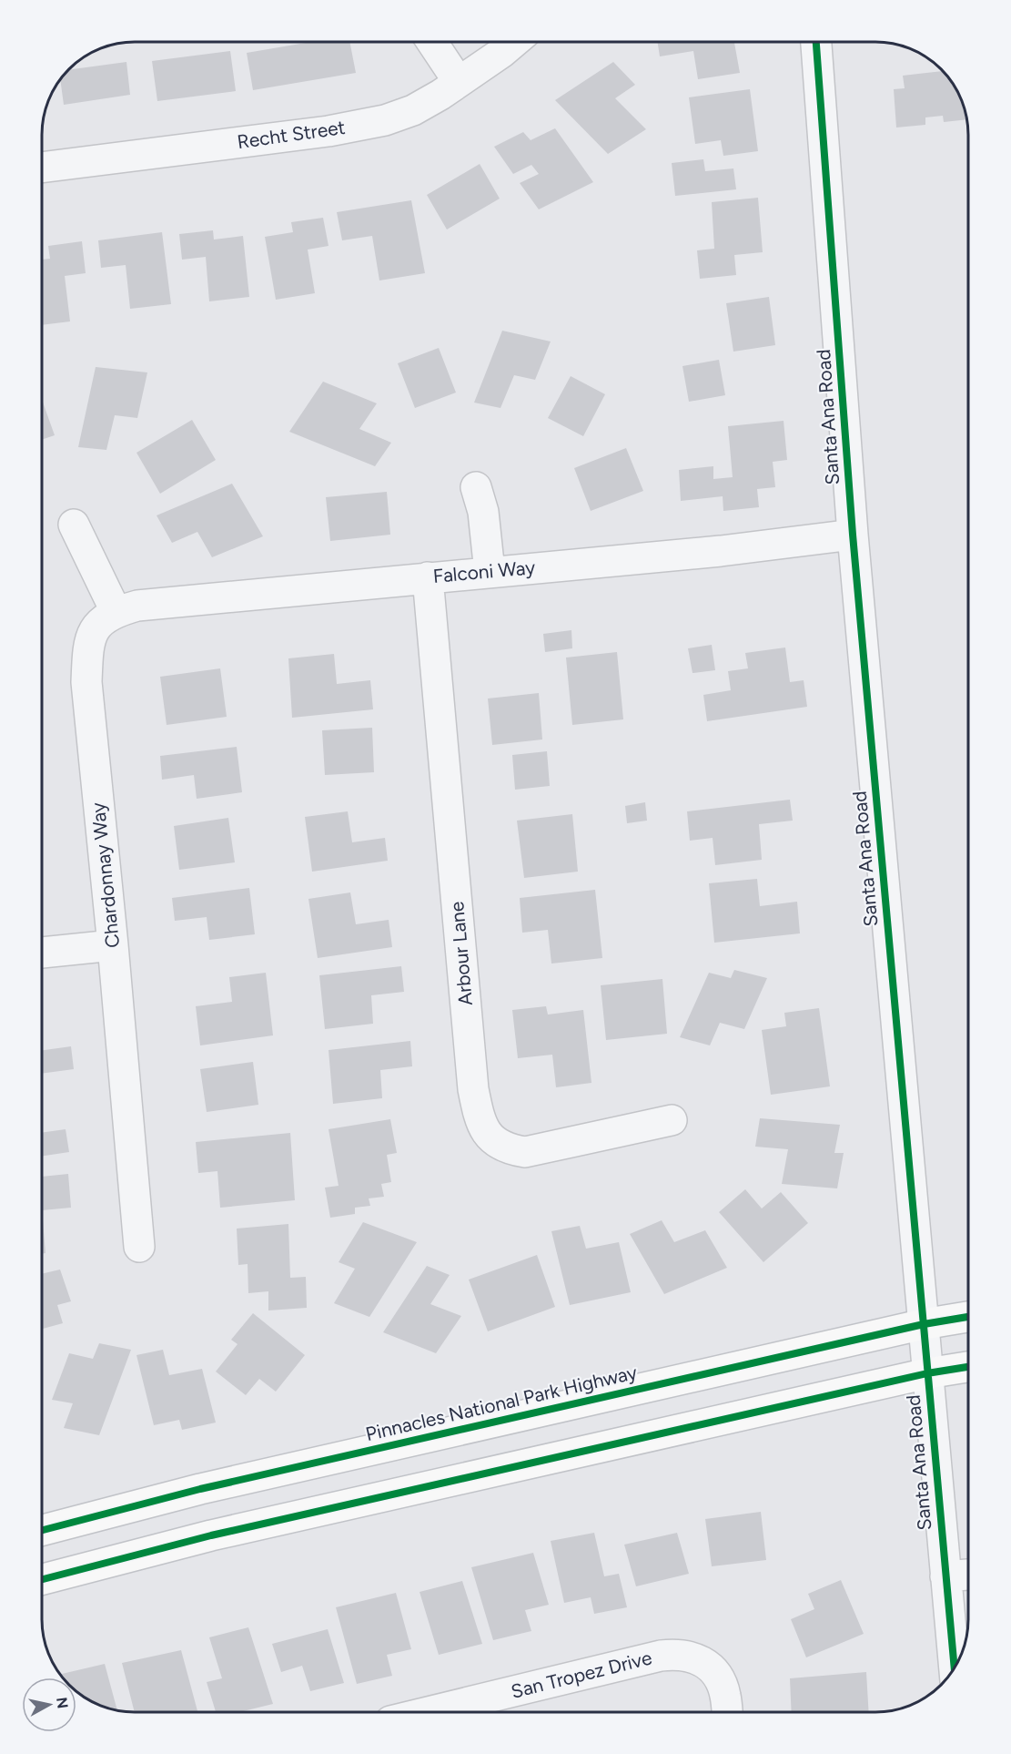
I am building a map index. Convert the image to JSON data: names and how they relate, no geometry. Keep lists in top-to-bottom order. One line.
{"streets":{"main road":["Pinnacles National Park Highway"],"street":["Recht Street","Santa Ana Road","Falconi Way","Chardonnay Way","Arbour Lane","San Tropez Drive"]},"crossings":[["Santa Ana Road","Falconi Way"],["Santa Ana Road","Pinnacles National Park Highway"],["Falconi Way","Chardonnay Way"],["Falconi Way","Arbour Lane"]],"north":"right"}
